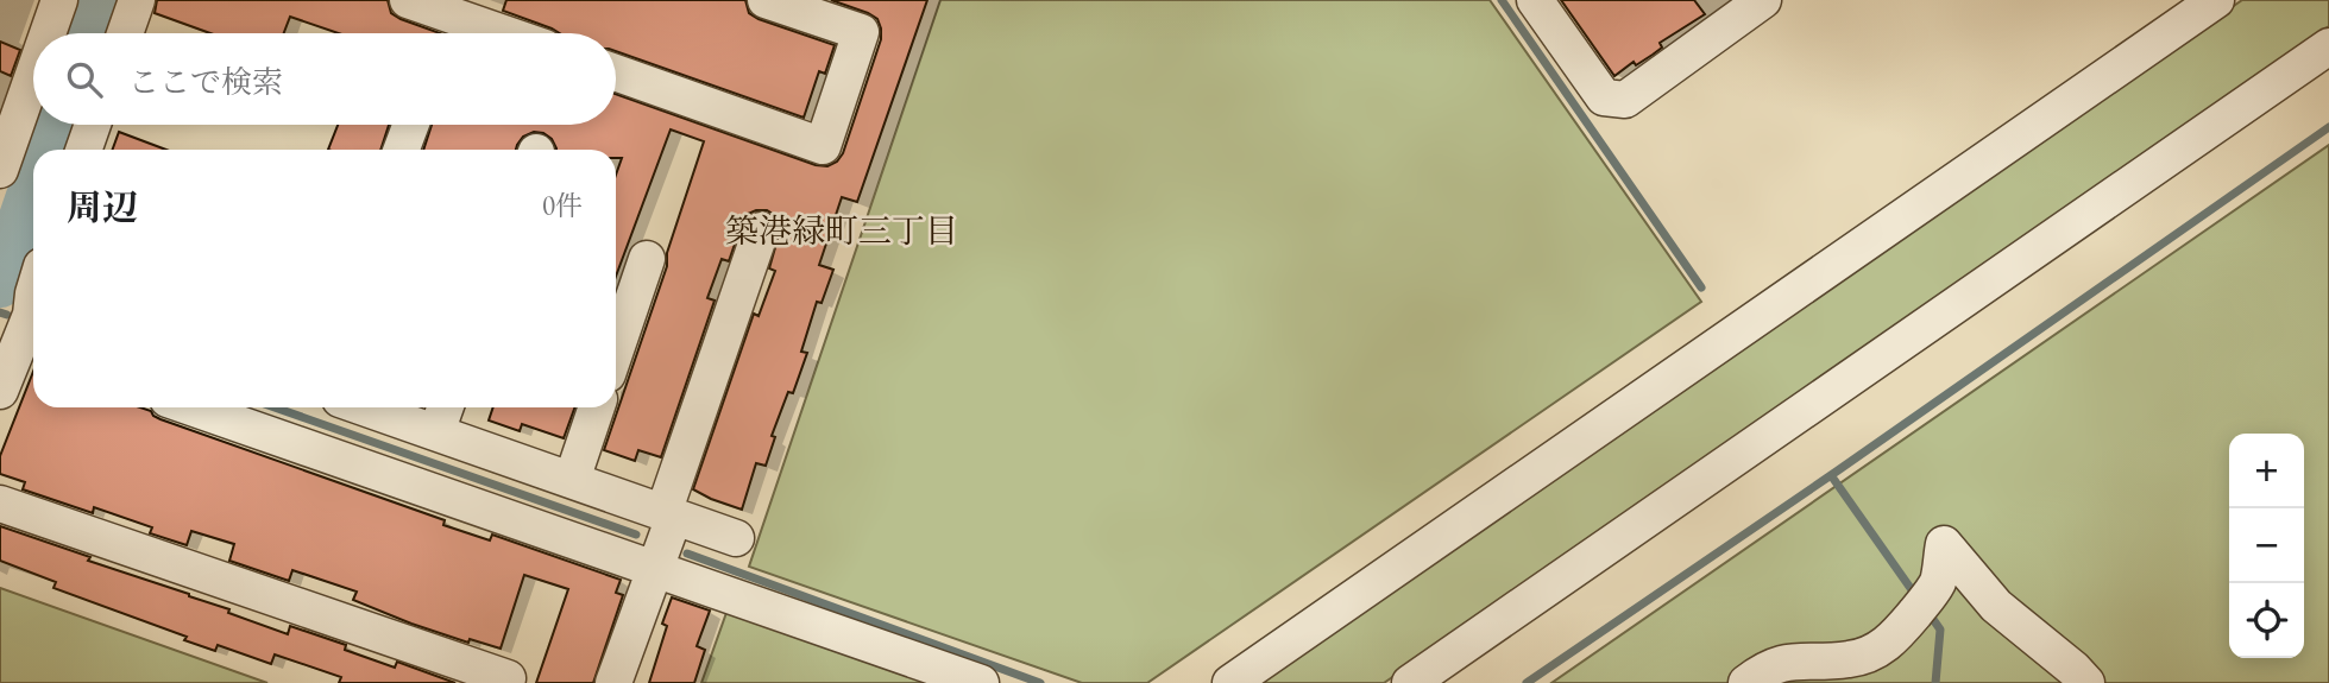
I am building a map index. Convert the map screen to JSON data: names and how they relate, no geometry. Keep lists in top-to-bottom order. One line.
{"districts":["築港緑町三丁目"],"page":{"search":"ここで検索","heading":["周辺","0件"],"map_buttons":["+","−"]}}
